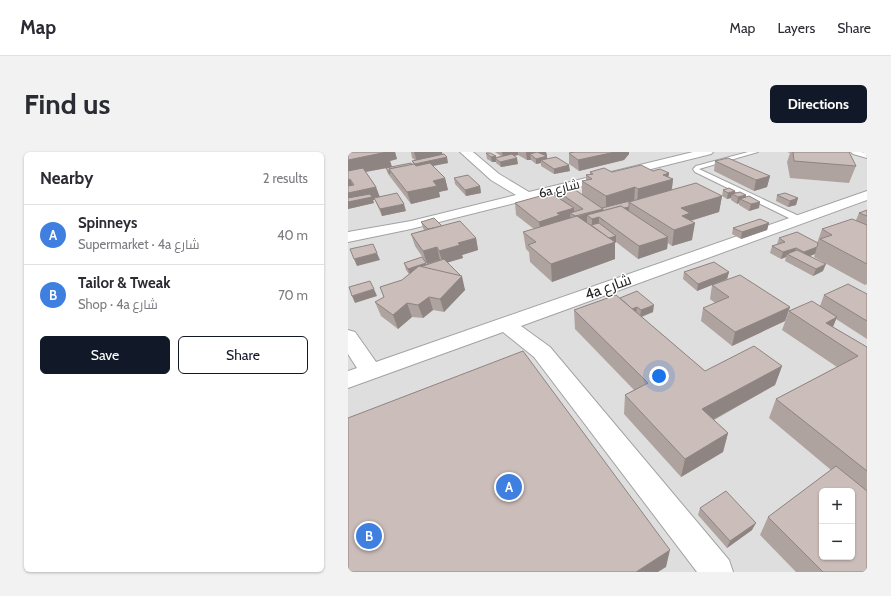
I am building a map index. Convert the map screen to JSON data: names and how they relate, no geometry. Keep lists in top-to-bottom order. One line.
{"streets":{"street":["6a شارع","4a شارع"]},"page":{"header":"Map","nav":["Map","Layers","Share"],"buttons":["Directions",["Save","Share"]],"title":"Find us","heading":["Nearby","2 results"],"list":[{"mark":"A","name":"Spinneys","note":"Supermarket · 4a شارع","value":"40 m"},{"mark":"B","name":"Tailor & Tweak","note":"Shop · 4a شارع","value":"70 m"}],"pins":["A","B"],"map_buttons":["+","−"]}}
